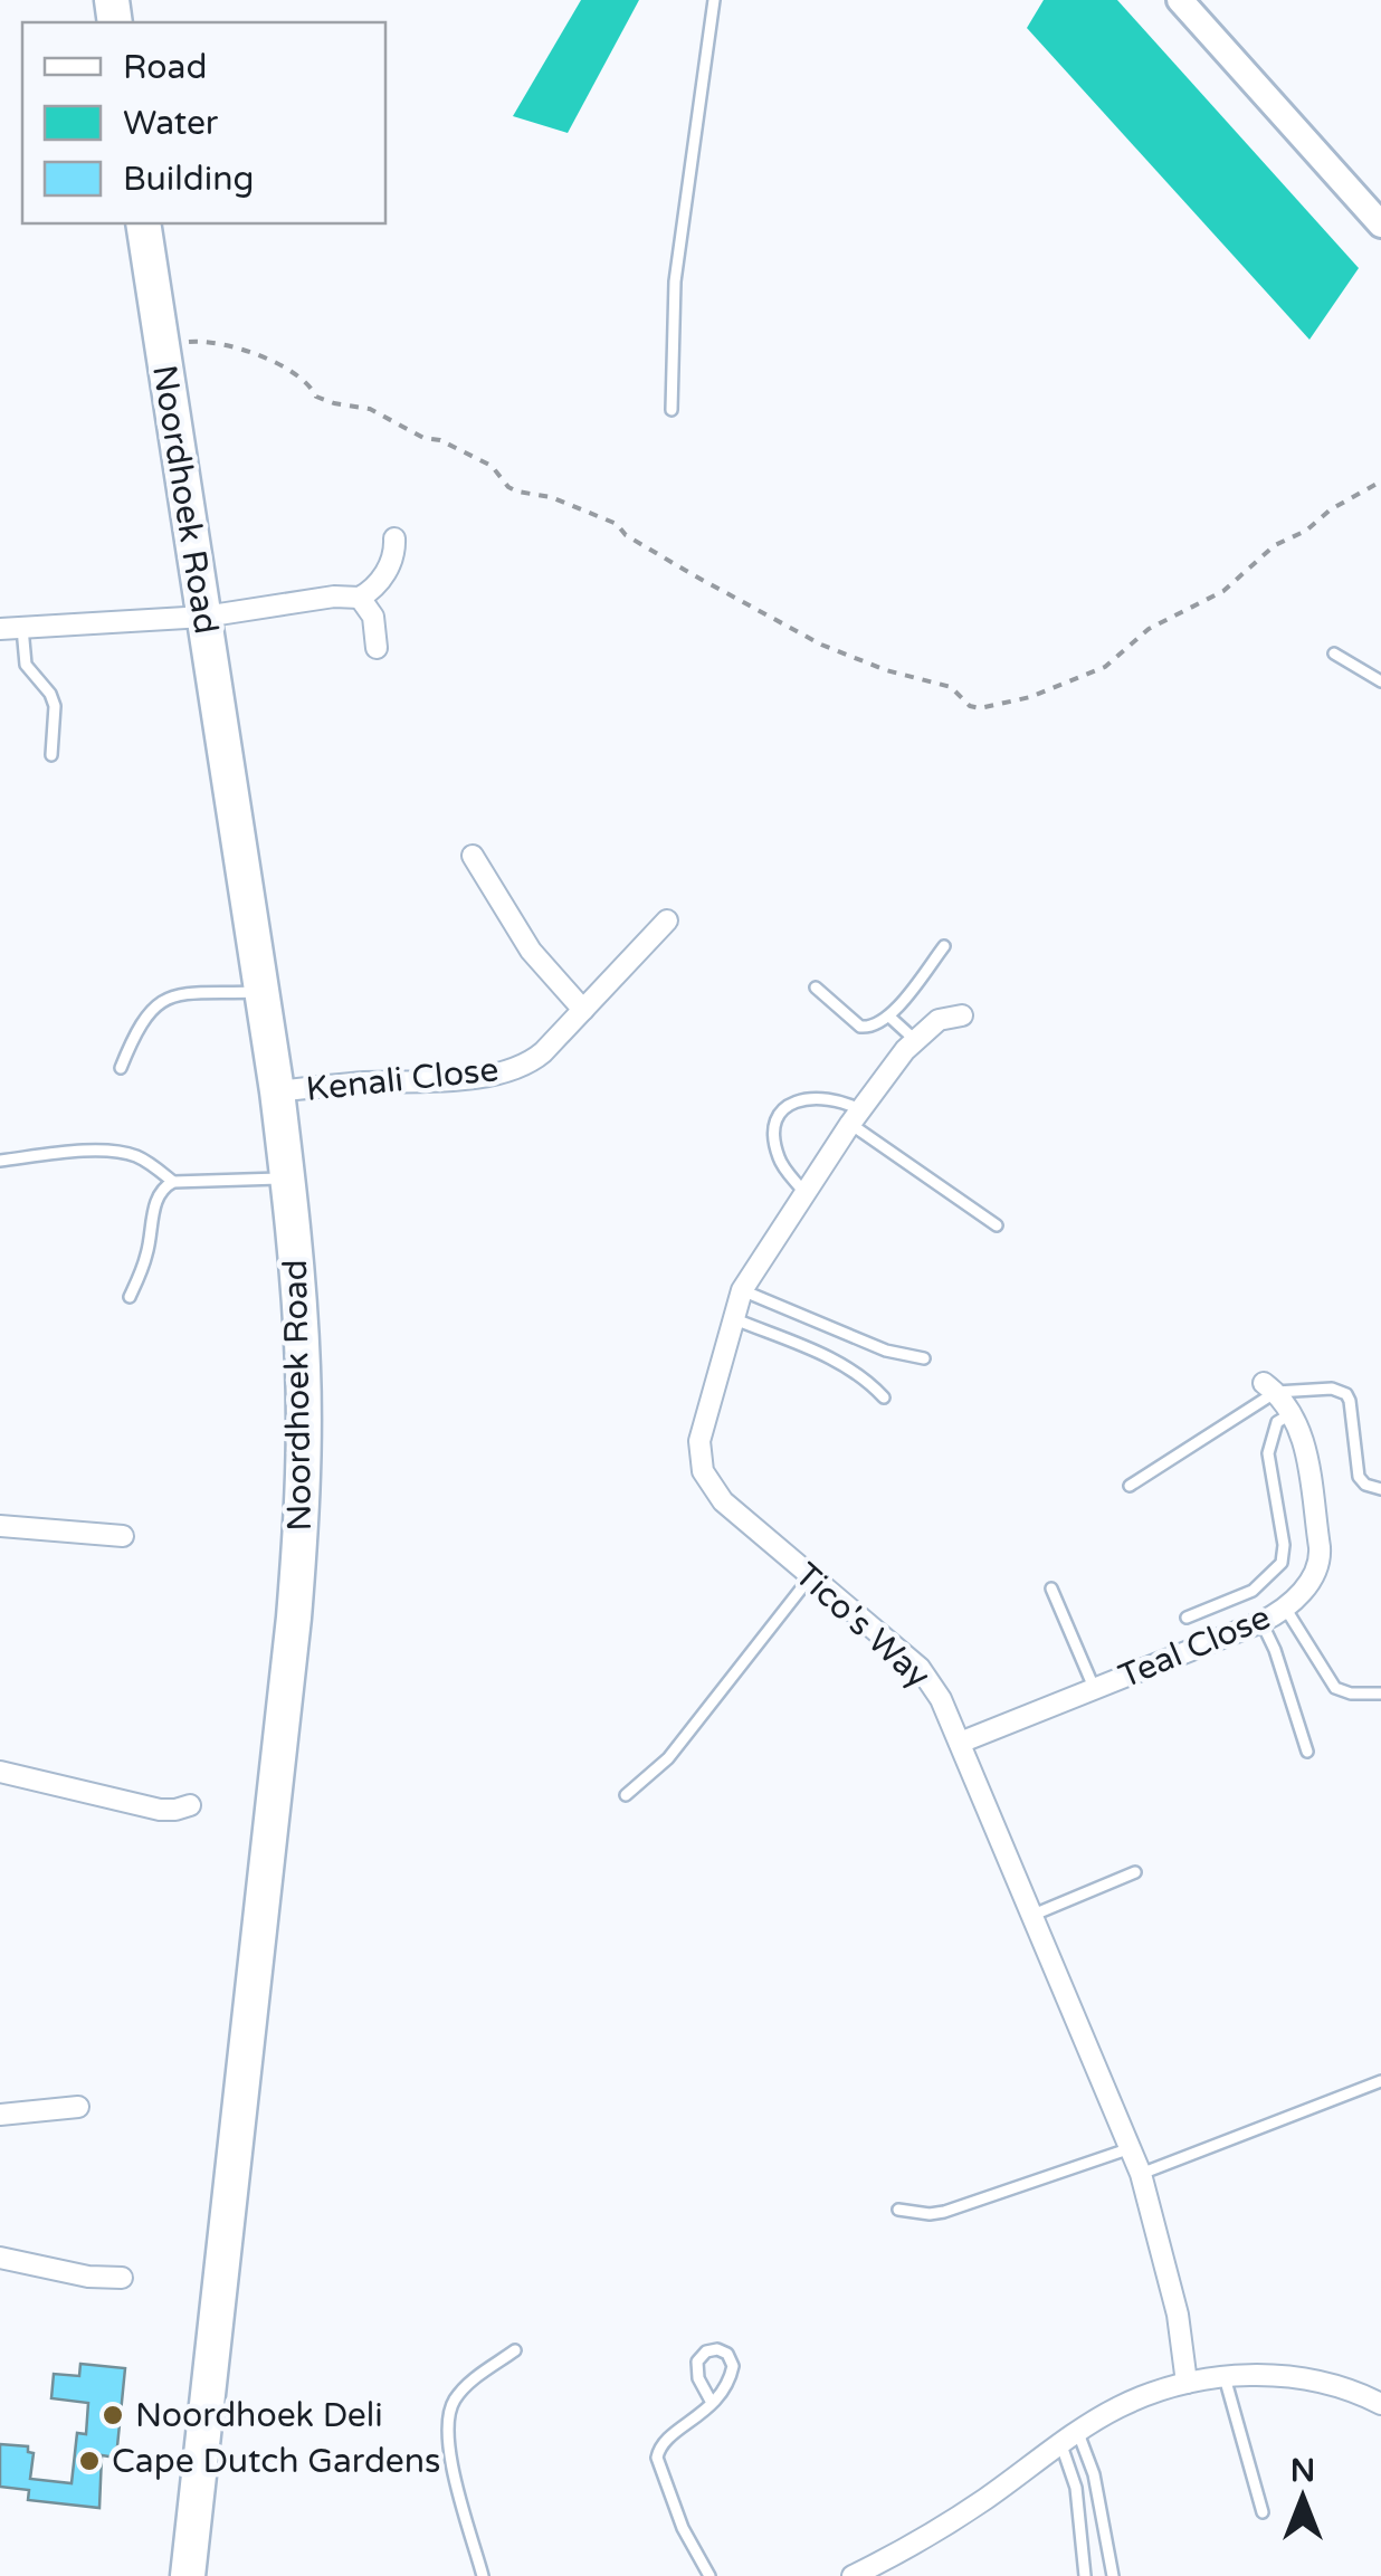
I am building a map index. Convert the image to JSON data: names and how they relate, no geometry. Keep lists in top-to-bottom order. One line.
{"streets":{"main road":["Noordhoek Road"],"street":["Kenali Close","Tico's Way","Teal Close"]},"crossings":[["Noordhoek Road","Kenali Close"],["Tico's Way","Teal Close"]],"places":["Noordhoek Deli","Cape Dutch Gardens"],"legend":["Road","Water","Building"],"north":"top"}
